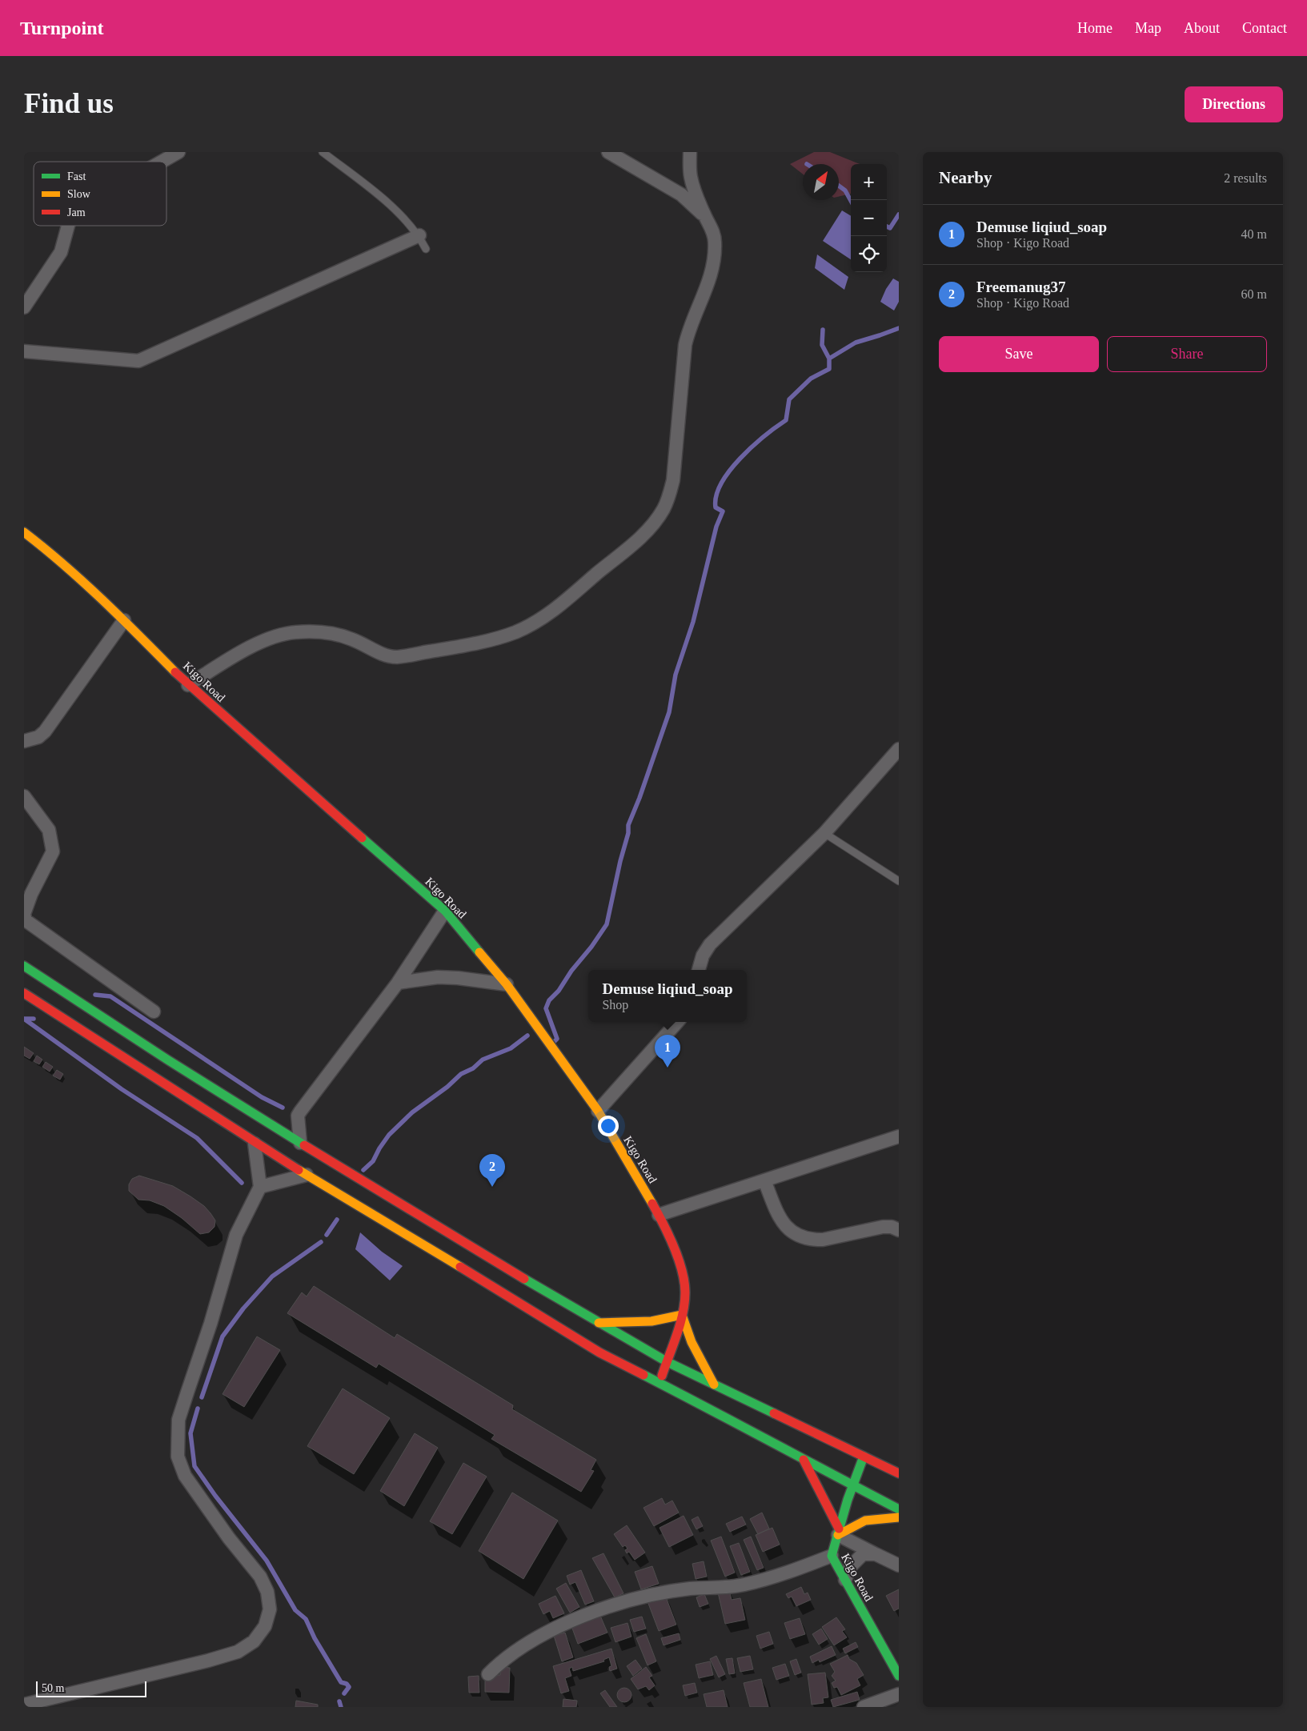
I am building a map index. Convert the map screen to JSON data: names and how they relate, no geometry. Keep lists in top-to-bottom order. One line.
{"streets":{"main road":["Kigo Road"]},"legend":["Fast","Slow","Jam"],"scale_bar":"50 m","north":"top right","page":{"header":"Turnpoint","nav":["Home","Map","About","Contact"],"buttons":["Directions",["Save","Share"]],"title":"Find us","heading":["Nearby","2 results"],"map_buttons":["+","−"],"list":[{"mark":"1","name":"Demuse liqiud_soap","note":"Shop · Kigo Road","value":"40 m"},{"mark":"2","name":"Freemanug37","note":"Shop · Kigo Road","value":"60 m"}],"popup":["Demuse liqiud_soap","Shop"],"pins":["1","2"],"scale":"50 m"}}
